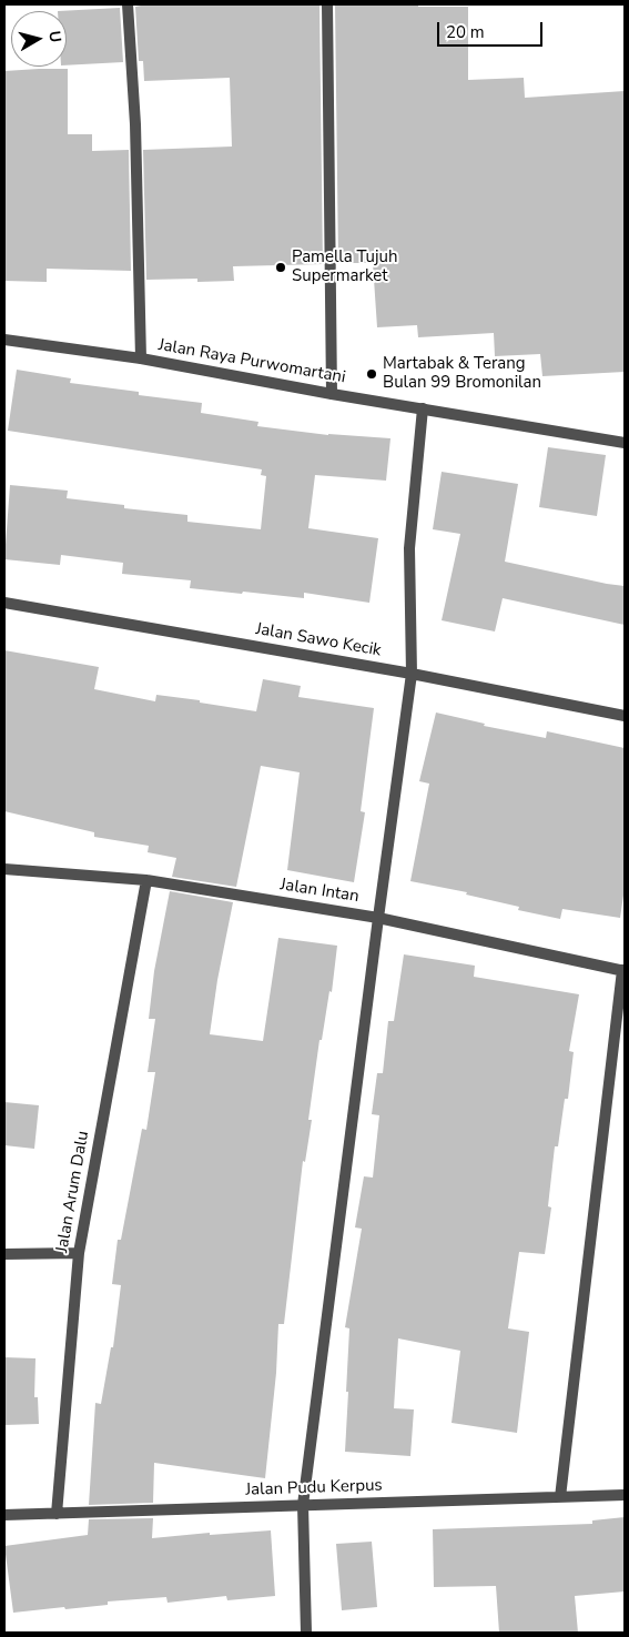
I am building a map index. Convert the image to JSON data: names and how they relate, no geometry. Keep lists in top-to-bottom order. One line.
{"streets":{"street":["Jalan Raya Purwomartani","Jalan Sawo Kecik","Jalan Intan","Jalan Arum Dalu","Jalan Pudu Kerpus"]},"crossings":[["Jalan Intan","Jalan Arum Dalu"],["Jalan Arum Dalu","Jalan Pudu Kerpus"]],"places":["Pamella Tujuh Supermarket","Martabak & Terang Bulan 99 Bromonilan"],"scale_bar":"20 m","north":"right"}
